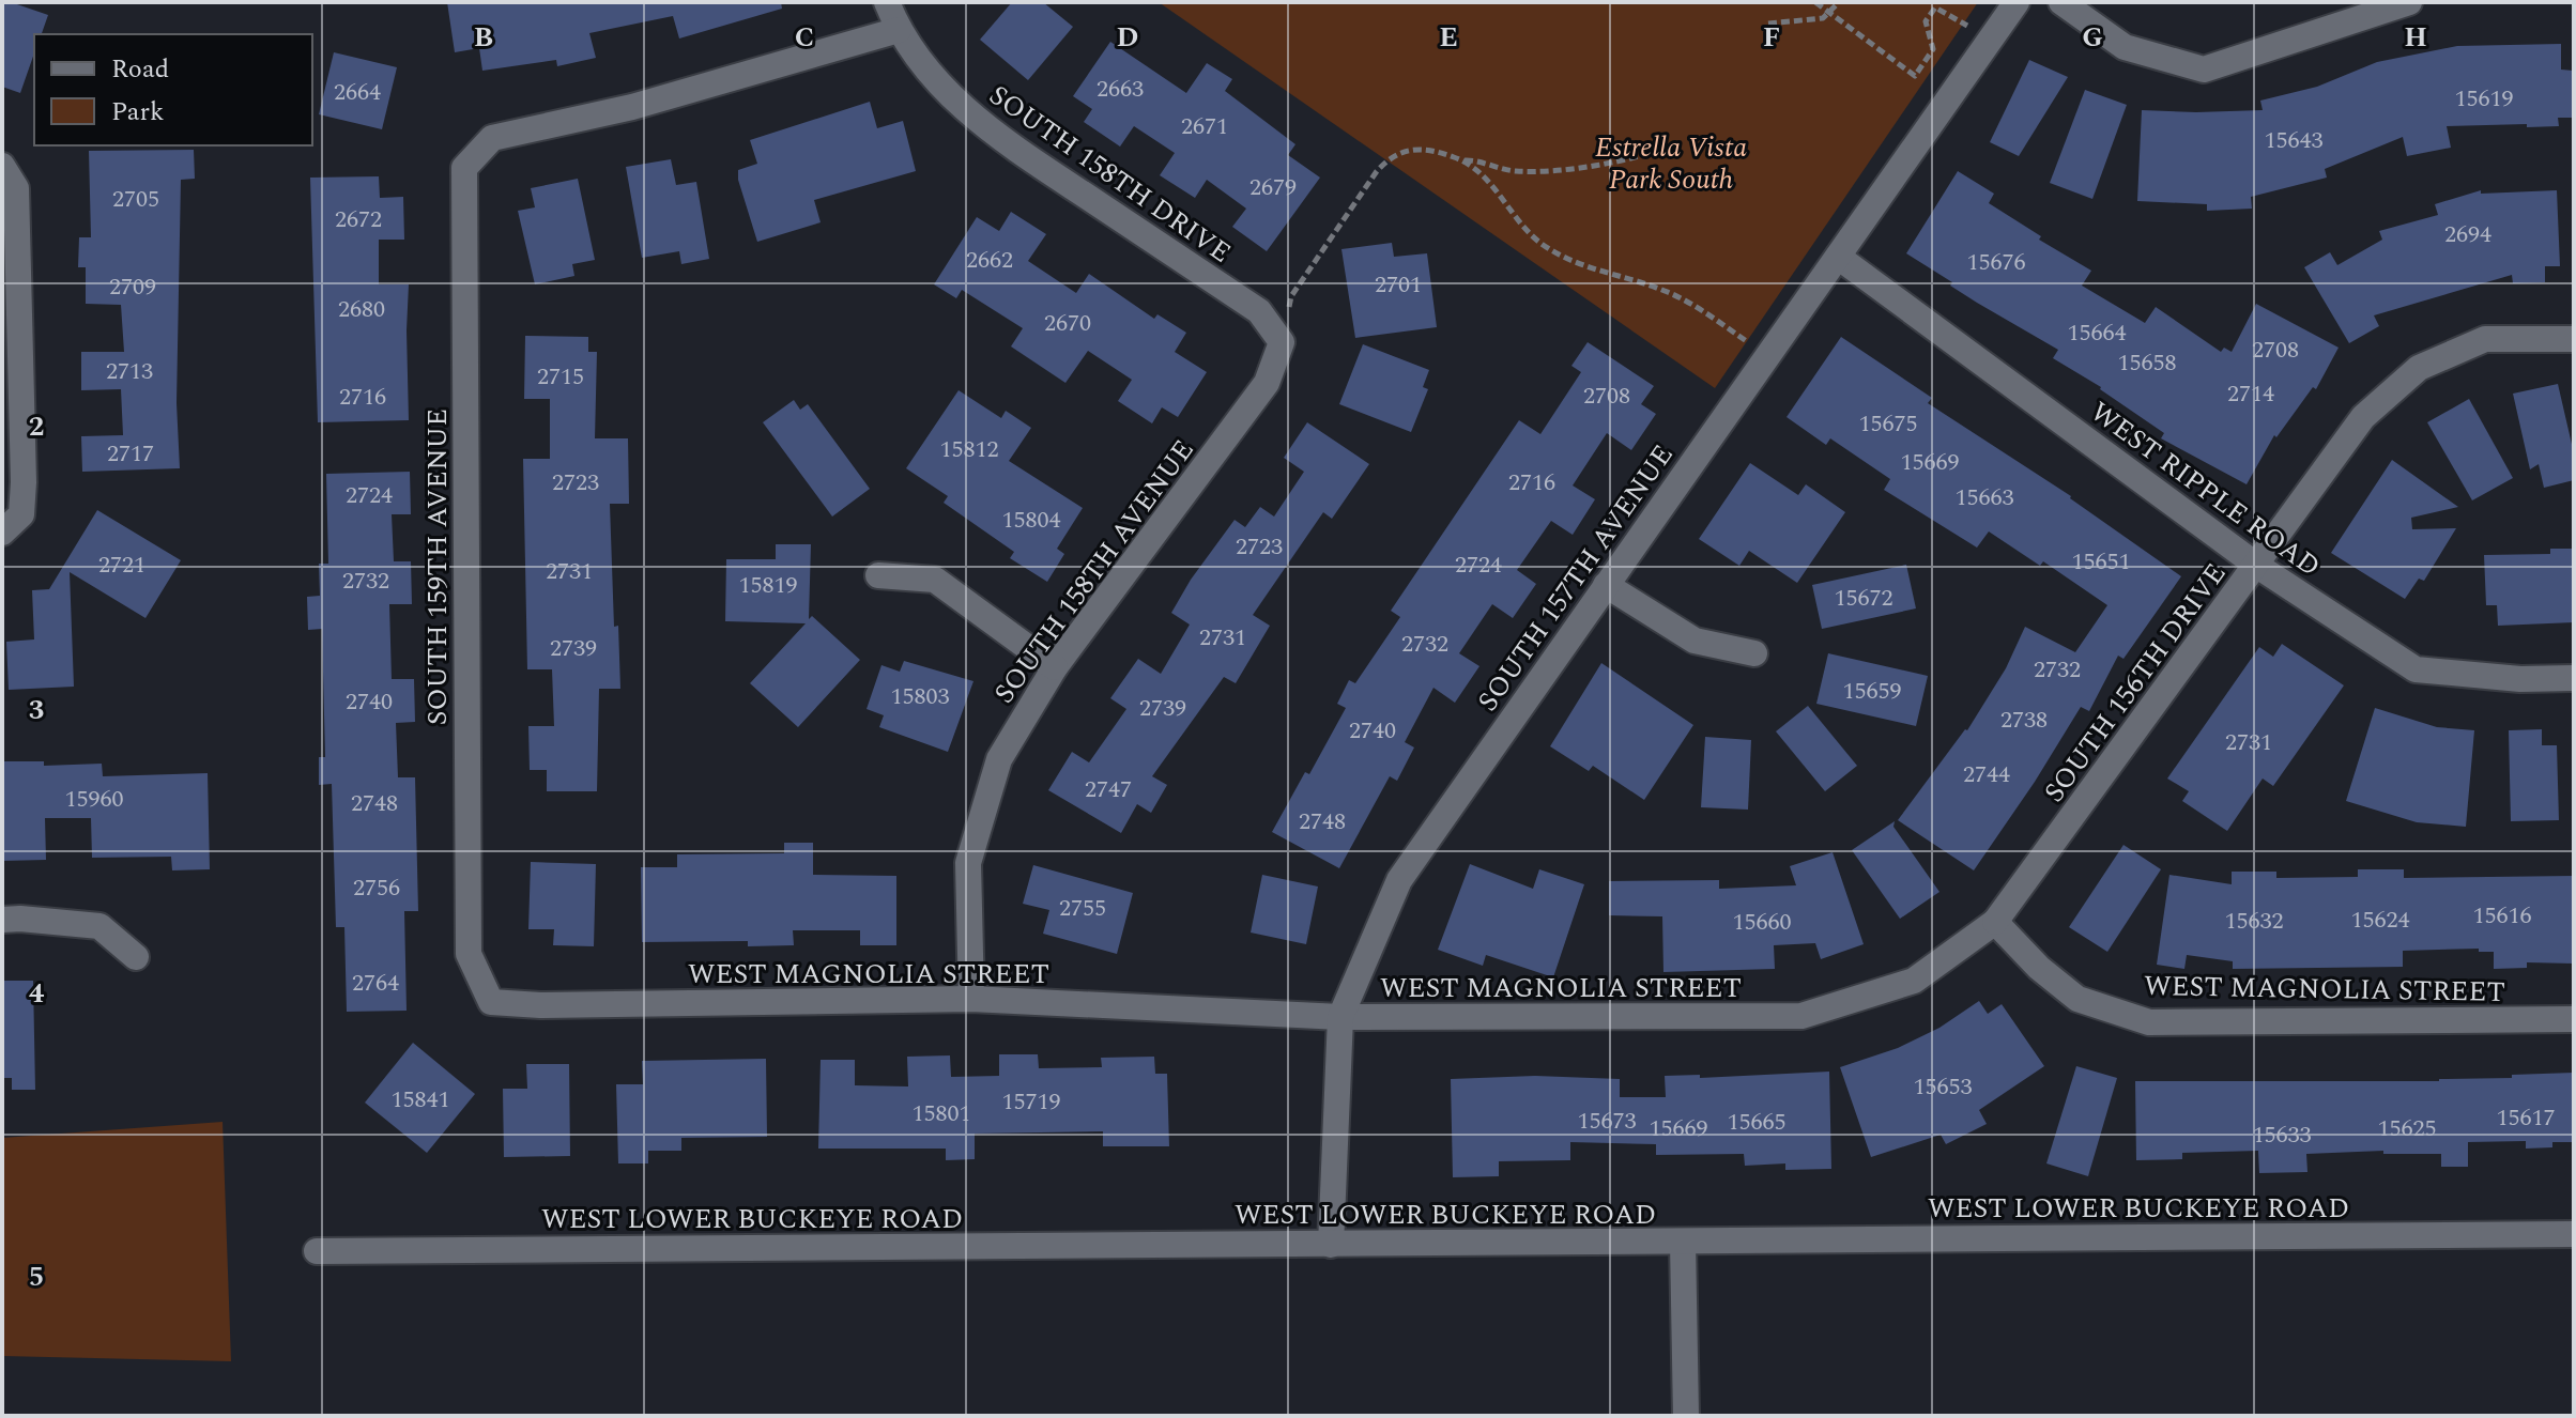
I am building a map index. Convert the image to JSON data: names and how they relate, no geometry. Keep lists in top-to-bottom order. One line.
{"streets":{"street":["SOUTH 158TH DRIVE","WEST RIPPLE ROAD","SOUTH 159TH AVENUE","SOUTH 158TH AVENUE","SOUTH 157TH AVENUE","SOUTH 156TH DRIVE","WEST MAGNOLIA STREET","WEST LOWER BUCKEYE ROAD"]},"crossings":[["SOUTH 158TH DRIVE","SOUTH 159TH AVENUE"],["SOUTH 158TH DRIVE","SOUTH 158TH AVENUE"],["WEST RIPPLE ROAD","SOUTH 157TH AVENUE"],["WEST RIPPLE ROAD","SOUTH 156TH DRIVE"],["SOUTH 159TH AVENUE","WEST MAGNOLIA STREET"],["SOUTH 158TH AVENUE","WEST MAGNOLIA STREET"],["SOUTH 157TH AVENUE","WEST MAGNOLIA STREET"],["SOUTH 157TH AVENUE","WEST LOWER BUCKEYE ROAD"],["SOUTH 156TH DRIVE","WEST MAGNOLIA STREET"]],"parks":["Estrella Vista Park South"],"house_numbers":["2663","2664","15619","2671","15643","2679","2705","2672","2694","2662","15676","2701","2709","2680","2670","15664","2708","15658","2713","2715","2714","2708","2716","15675","15812","2717","15669","2723","2716","2724","15663","15804","2723","15651","2721","2724","2731","2732","15819","15672","2731","2732","2739","2732","15659","15803","2740","2739","2738","2740","2731","2744","2747","15960","2748","2748","2756","2755","15616","15624","15632","15660","2764","15653","15841","15719","15801","15617","15673","15665","15669","15625","15633"],"legend":["Road","Park"],"grid":{"columns":["B","C","D","E","F","G","H"],"rows":["2","3","4","5"]}}
